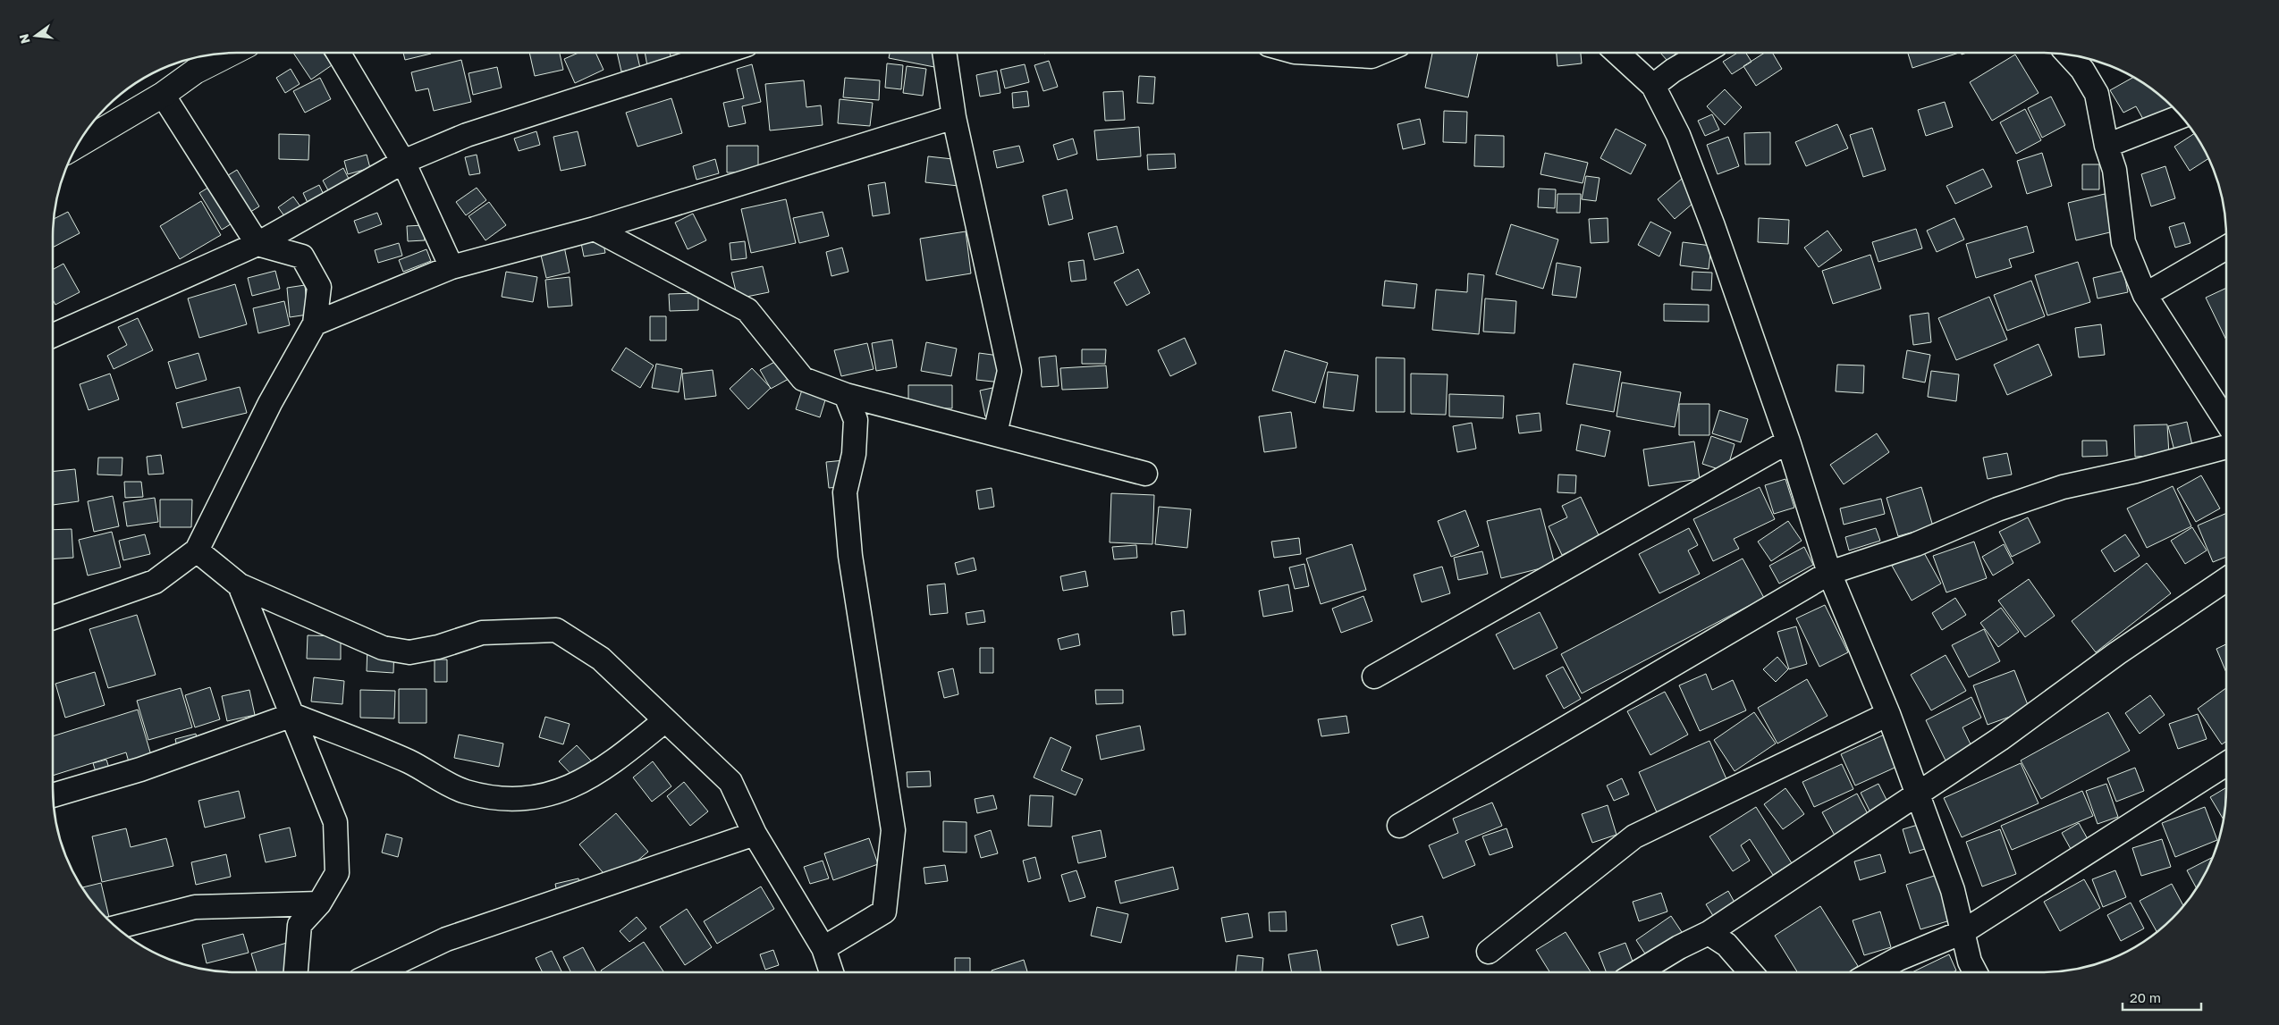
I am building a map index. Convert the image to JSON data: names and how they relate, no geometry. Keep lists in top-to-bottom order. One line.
{"scale_bar":"20 m","north":"left"}
